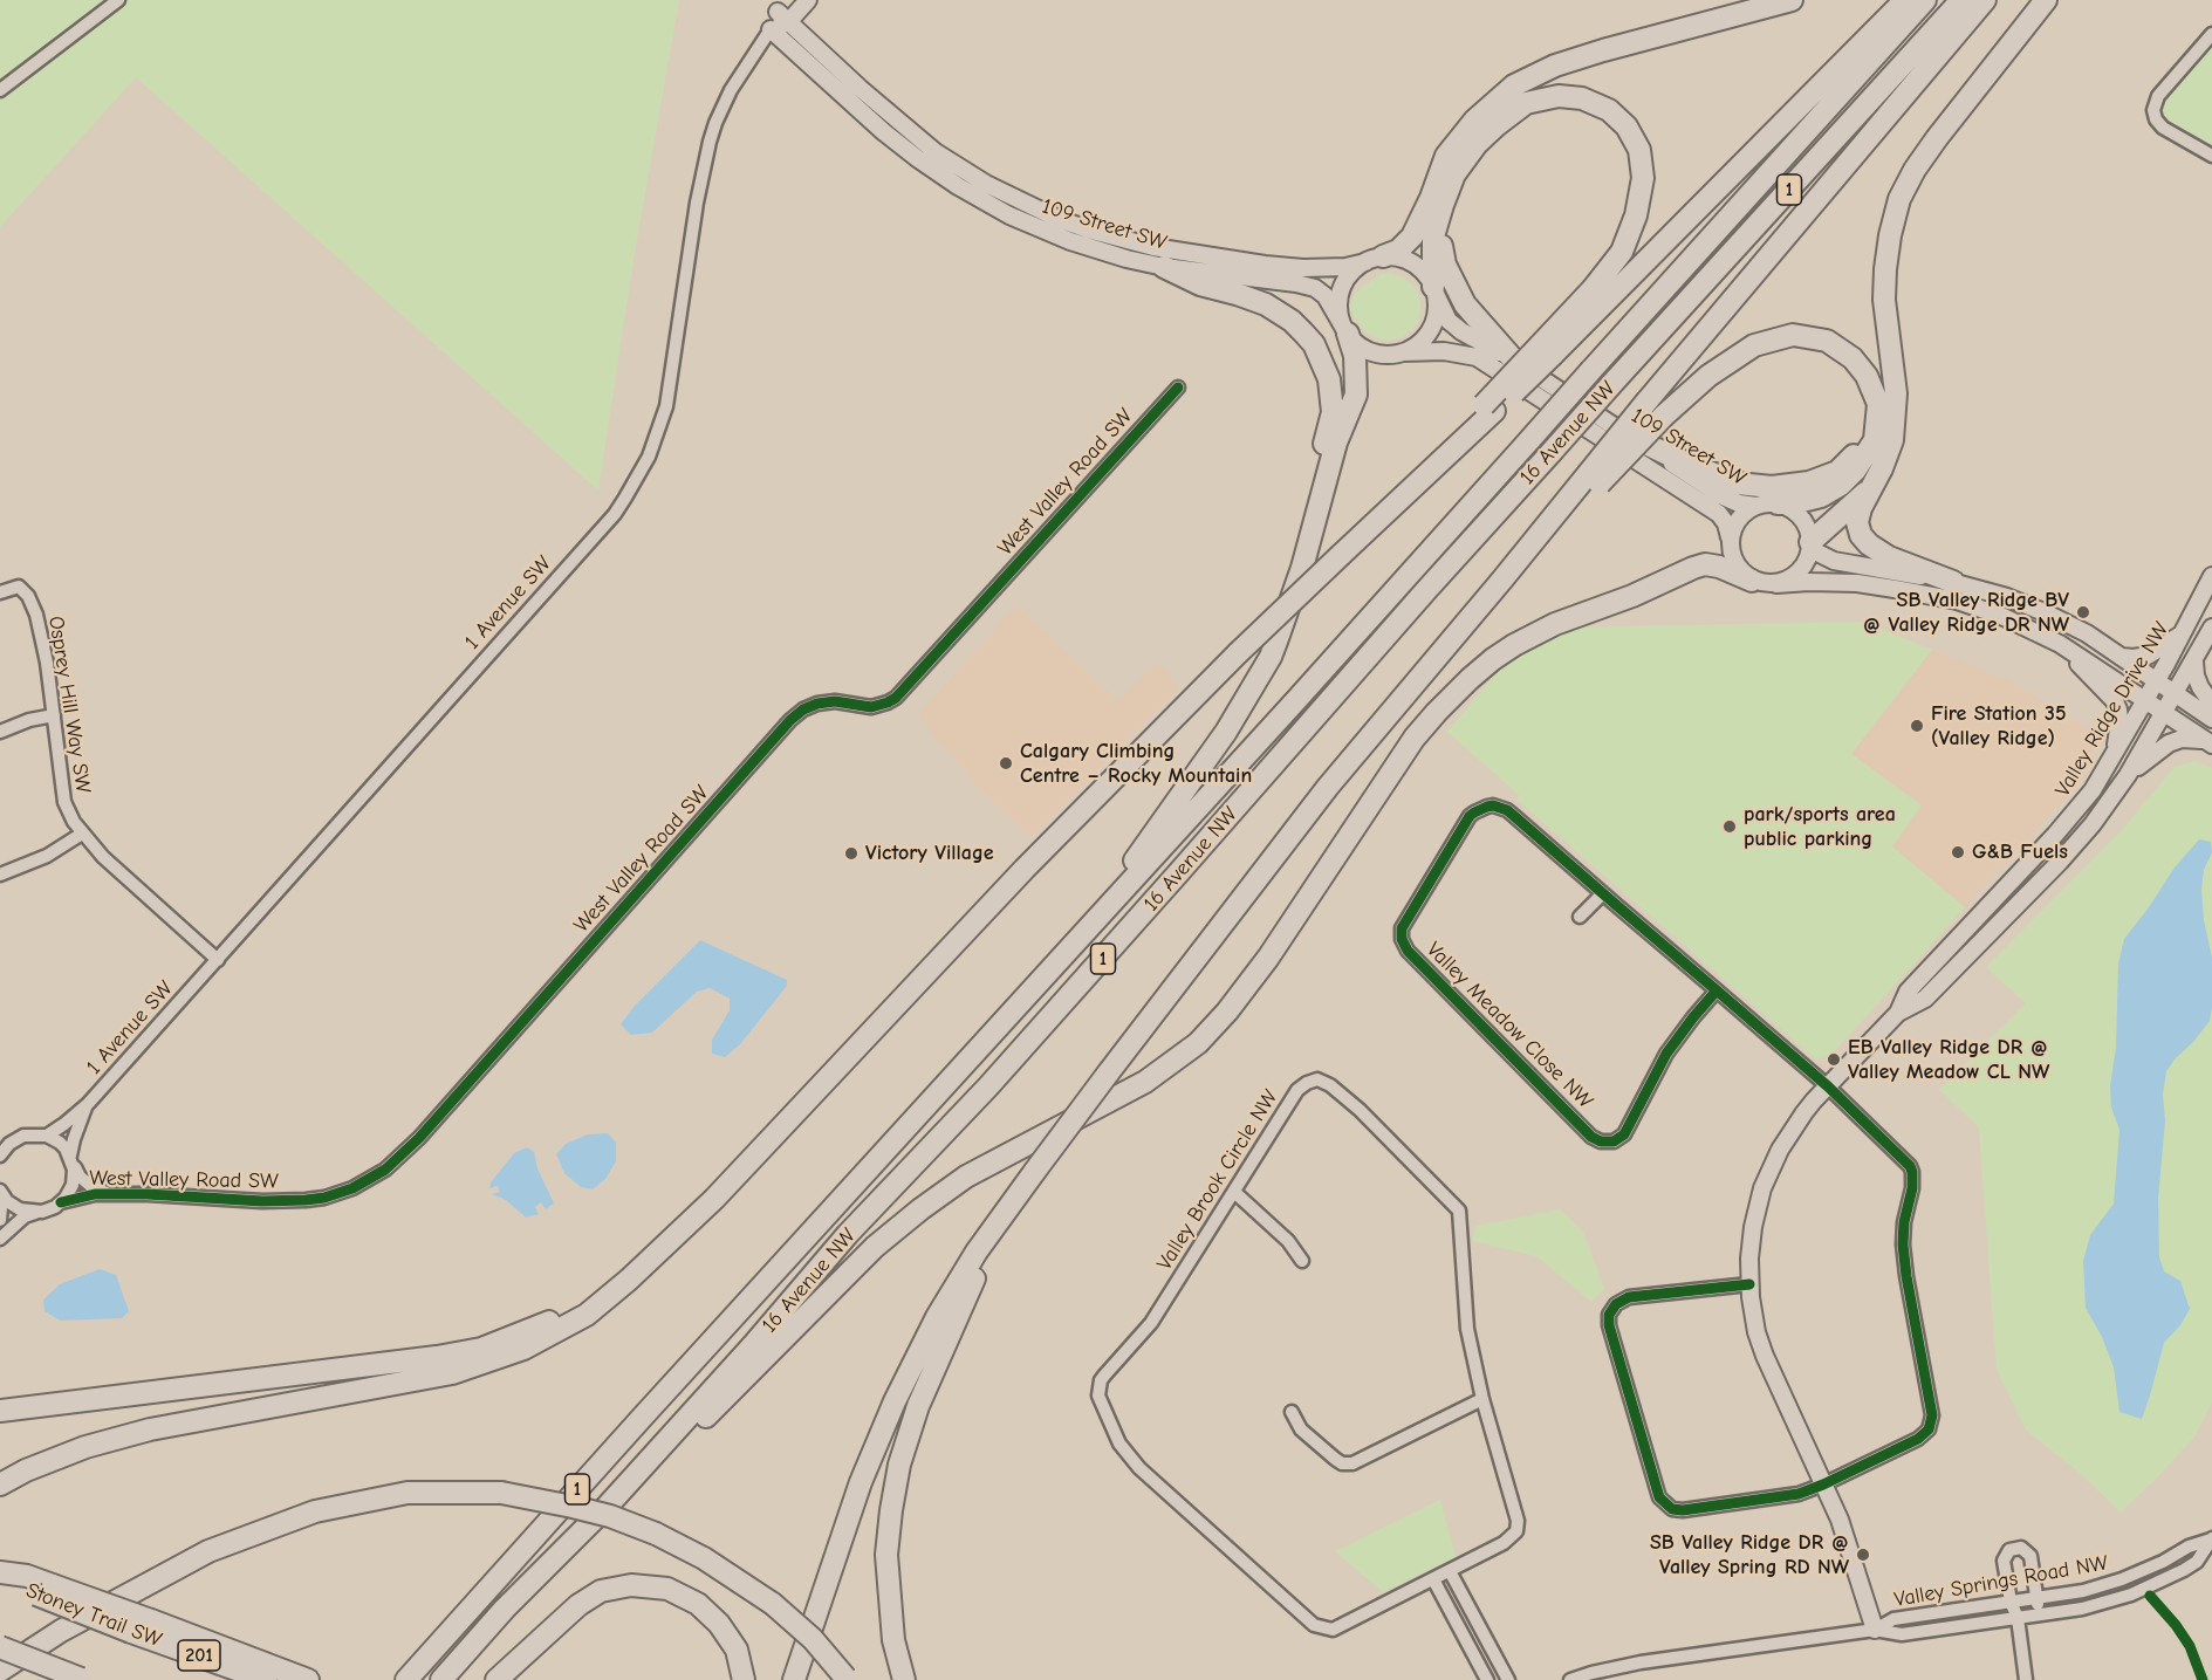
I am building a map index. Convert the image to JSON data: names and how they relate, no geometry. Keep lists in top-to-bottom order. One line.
{"streets":{"highway":["1","16 Avenue NW","Stoney Trail SW","201"],"street":["109 Street SW","West Valley Road SW","1 Avenue SW","Osprey Hill Way SW","Valley Ridge Drive NW","Valley Meadow Close NW","Valley Brook Circle NW","Valley Springs Road NW"]},"crossings":[["109 Street SW","1 Avenue SW"],["West Valley Road SW","1 Avenue SW"],["1 Avenue SW","Osprey Hill Way SW"],["Valley Ridge Drive NW","Valley Meadow Close NW"],["Valley Ridge Drive NW","Valley Springs Road NW"]],"places":["SB Valley Ridge BV @ Valley Ridge DR NW","Fire Station 35 (Valley Ridge)","Calgary Climbing Centre – Rocky Mountain","park/sports area public parking","G&B Fuels","Victory Village","EB Valley Ridge DR @ Valley Meadow CL NW","SB Valley Ridge DR @ Valley Spring RD NW"]}
